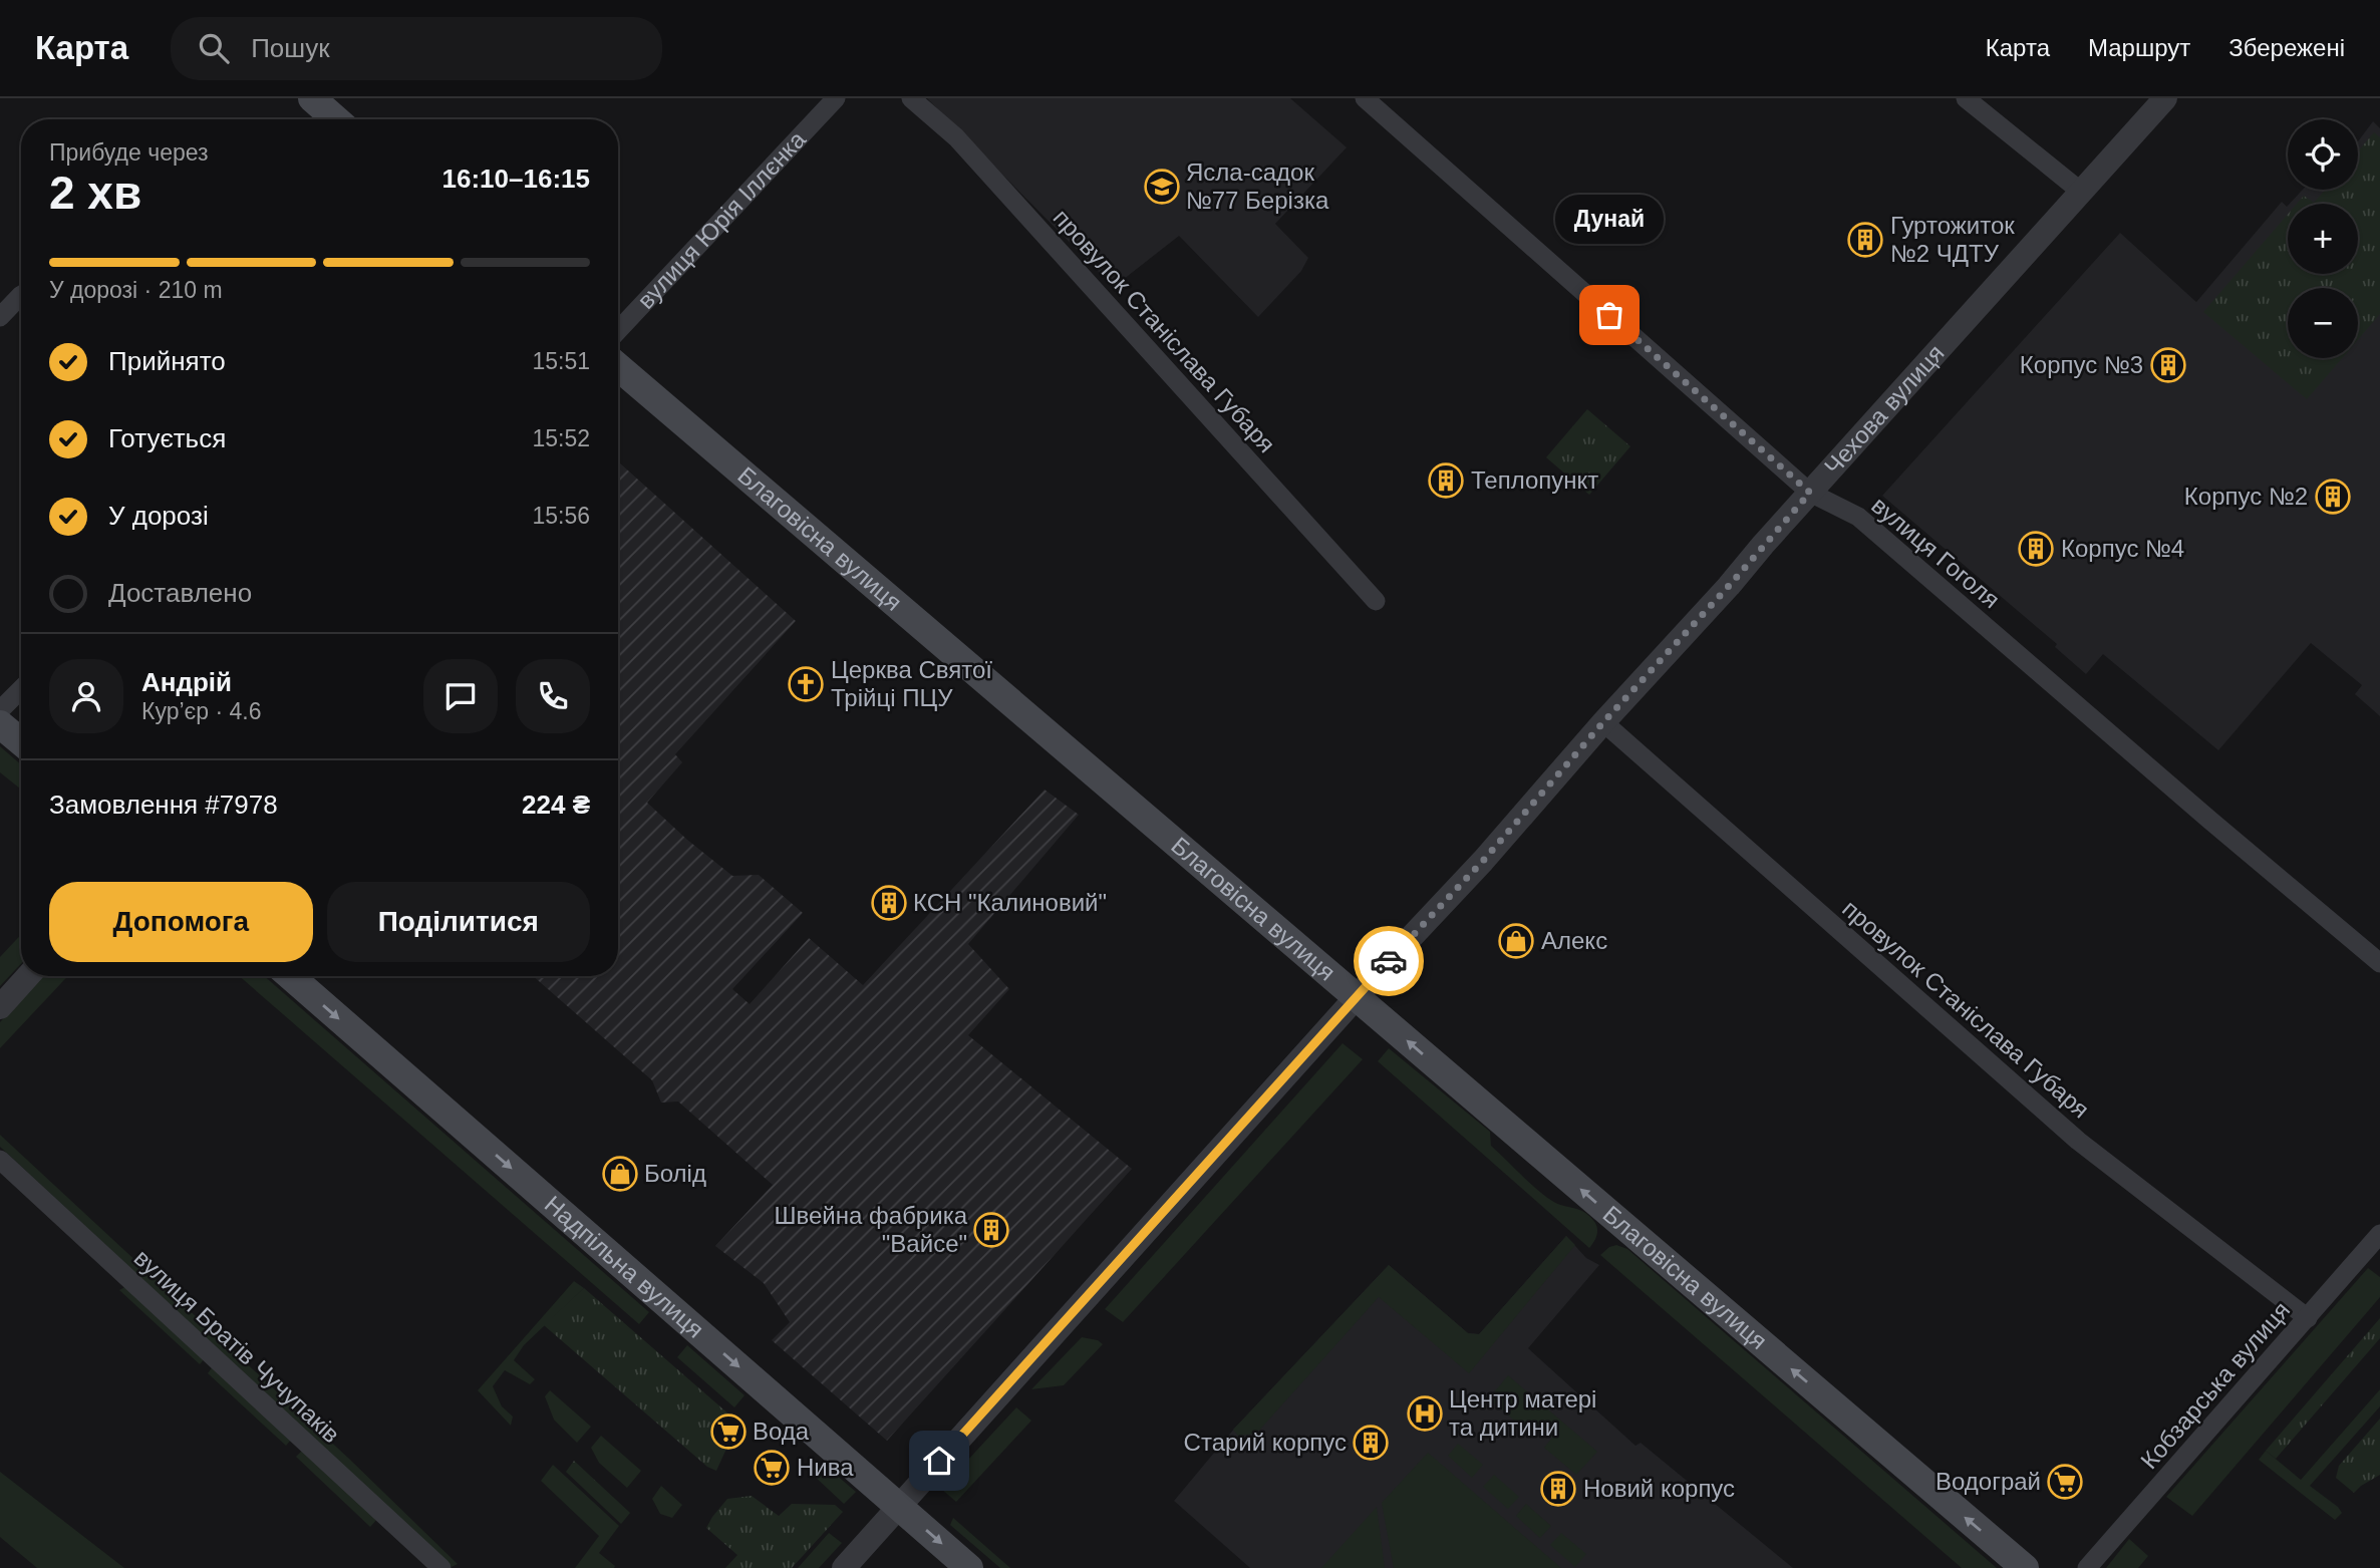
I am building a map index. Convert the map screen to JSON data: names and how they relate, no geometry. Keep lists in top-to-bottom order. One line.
{"streets":{"main road":["Благовісна вулиця","Надпільна вулиця"],"street":["вулиця Юрія Іллєнка","провулок Станіслава Губаря","Чехова вулиця","вулиця Гоголя","вулиця Братів Чучупаків","Кобзарська вулиця"]},"crossings":[["провулок Станіслава Губаря","Чехова вулиця"],["провулок Станіслава Губаря","Кобзарська вулиця"],["Чехова вулиця","Благовісна вулиця"],["Чехова вулиця","вулиця Гоголя"],["Чехова вулиця","Надпільна вулиця"]],"one_way":["Благовісна вулиця","Надпільна вулиця"],"places":{"school or university":["Ясла-садок №77 Берізка"],"building":["Гуртожиток №2 ЧДТУ","Корпус №3","Теплопункт","Корпус №2","Корпус №4","КСН \"Калиновий\"","Швейна фабрика \"Вайсе\"","Старий корпус","Новий корпус"],"other":["Дунай"],"church":["Церква Святої Трійці ПЦУ"],"shop":["Алекс","Болід"],"hospital":["Центр матері та дитини"],"supermarket":["Вода","Нива","Водограй"]},"page":{"header":"Карта","search":"Пошук","nav":["Карта","Маршрут","Збережені"],"map_buttons":["+","−"],"heading":["2 хв","Прибуде через","16:10–16:15"],"panel":["Андрій","Кур’єр · 4.6","Замовлення #7978","224 ₴"],"bubble":"Дунай","bar":"У дорозі · 210 m","list":[["Прийнято","15:51"],["Готується","15:52"],["У дорозі","15:56"],"Доставлено"],"buttons":["Допомога","Поділитися"]}}
